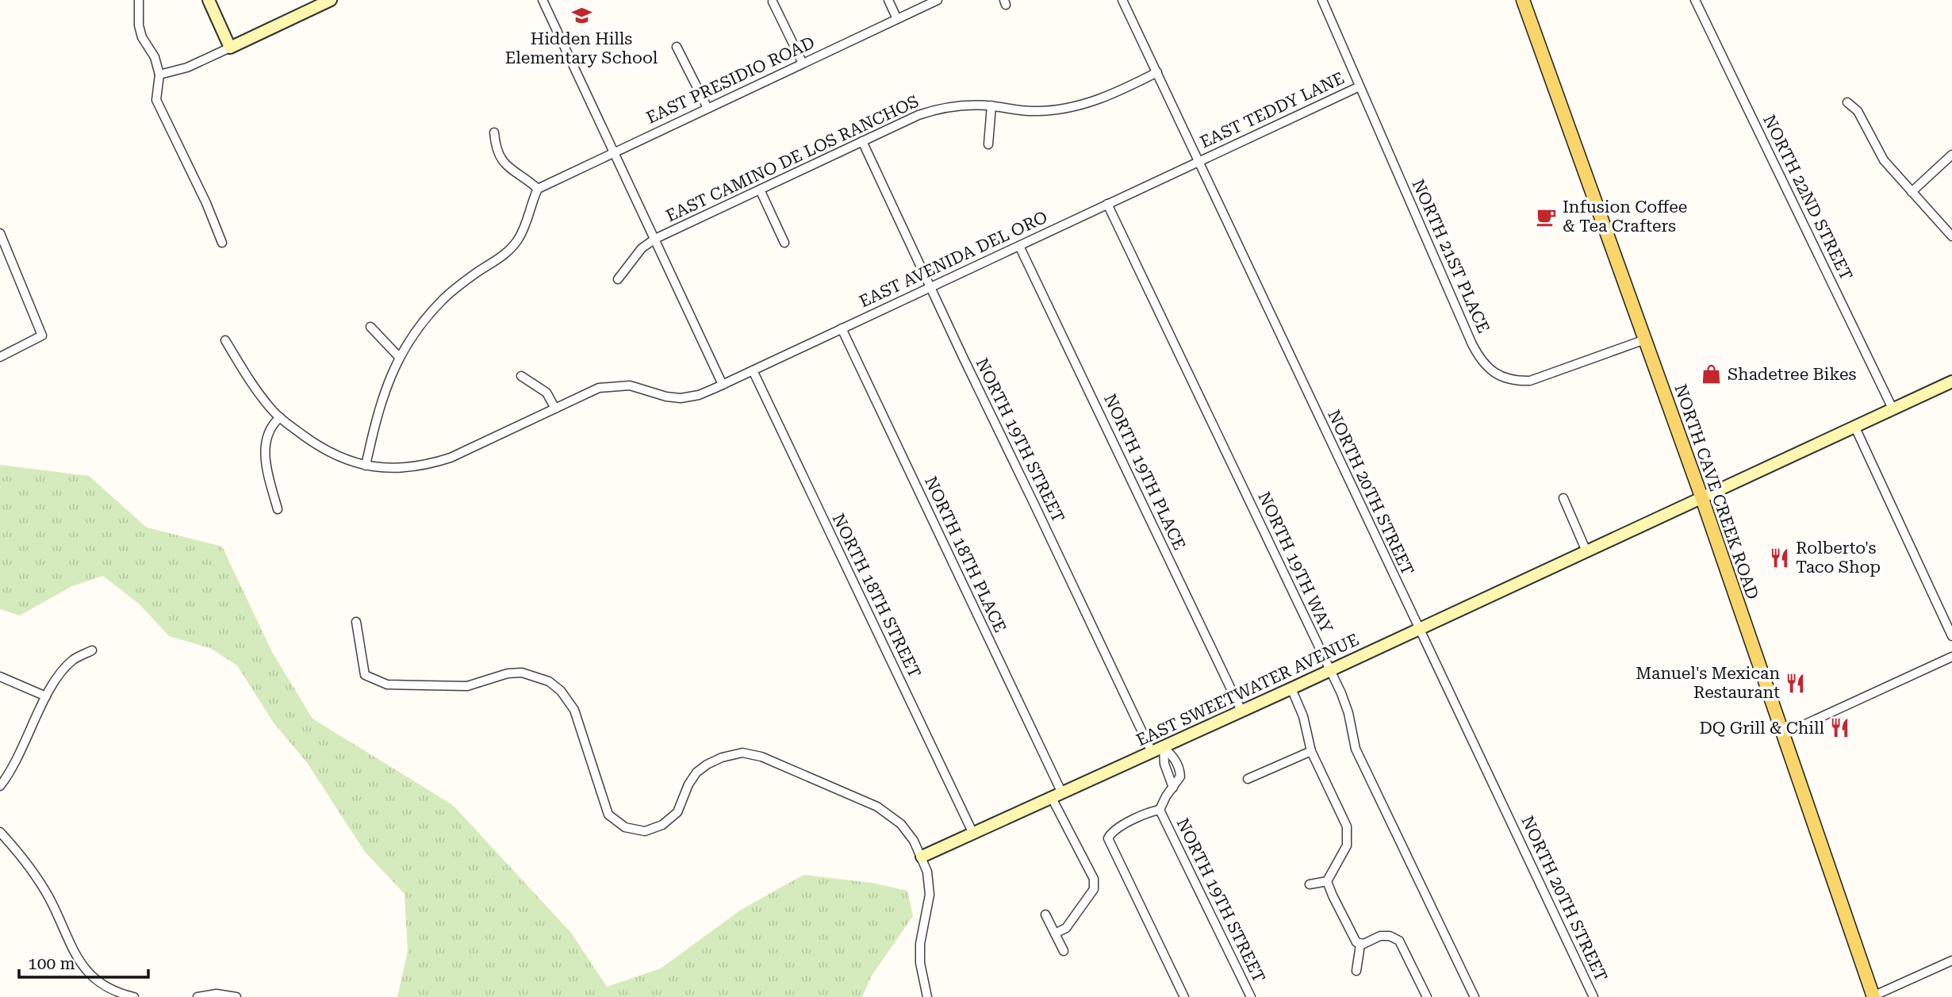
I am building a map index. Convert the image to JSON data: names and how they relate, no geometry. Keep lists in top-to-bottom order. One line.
{"streets":{"main road":["NORTH CAVE CREEK ROAD"],"street":["EAST PRESIDIO ROAD","EAST TEDDY LANE","EAST CAMINO DE LOS RANCHOS","NORTH 22ND STREET","NORTH 21ST PLACE","EAST AVENIDA DEL ORO","NORTH 19TH STREET","NORTH 19TH PLACE","NORTH 20TH STREET","NORTH 18TH PLACE","NORTH 19TH WAY","NORTH 18TH STREET","EAST SWEETWATER AVENUE"]},"crossings":[["EAST TEDDY LANE","NORTH 21ST PLACE"],["EAST TEDDY LANE","EAST AVENIDA DEL ORO"],["EAST TEDDY LANE","NORTH 20TH STREET"],["EAST CAMINO DE LOS RANCHOS","NORTH 19TH STREET"],["EAST CAMINO DE LOS RANCHOS","NORTH 20TH STREET"],["NORTH 22ND STREET","EAST SWEETWATER AVENUE"],["NORTH 21ST PLACE","NORTH CAVE CREEK ROAD"],["EAST AVENIDA DEL ORO","NORTH 19TH STREET"],["EAST AVENIDA DEL ORO","NORTH 19TH PLACE"],["EAST AVENIDA DEL ORO","NORTH 20TH STREET"],["EAST AVENIDA DEL ORO","NORTH 18TH PLACE"],["EAST AVENIDA DEL ORO","NORTH 19TH WAY"],["EAST AVENIDA DEL ORO","NORTH 18TH STREET"],["NORTH 19TH STREET","EAST SWEETWATER AVENUE"],["NORTH 19TH PLACE","EAST SWEETWATER AVENUE"],["NORTH CAVE CREEK ROAD","EAST SWEETWATER AVENUE"],["NORTH 20TH STREET","EAST SWEETWATER AVENUE"],["NORTH 18TH PLACE","EAST SWEETWATER AVENUE"],["NORTH 19TH WAY","EAST SWEETWATER AVENUE"],["NORTH 18TH STREET","EAST SWEETWATER AVENUE"]],"places":{"school or university":["Hidden Hills Elementary School"],"cafe":["Infusion Coffee & Tea Crafters"],"shop":["Shadetree Bikes"],"restaurant":["Rolberto's Taco Shop","Manuel's Mexican Restaurant","DQ Grill & Chill"]},"scale_bar":"100 m"}
